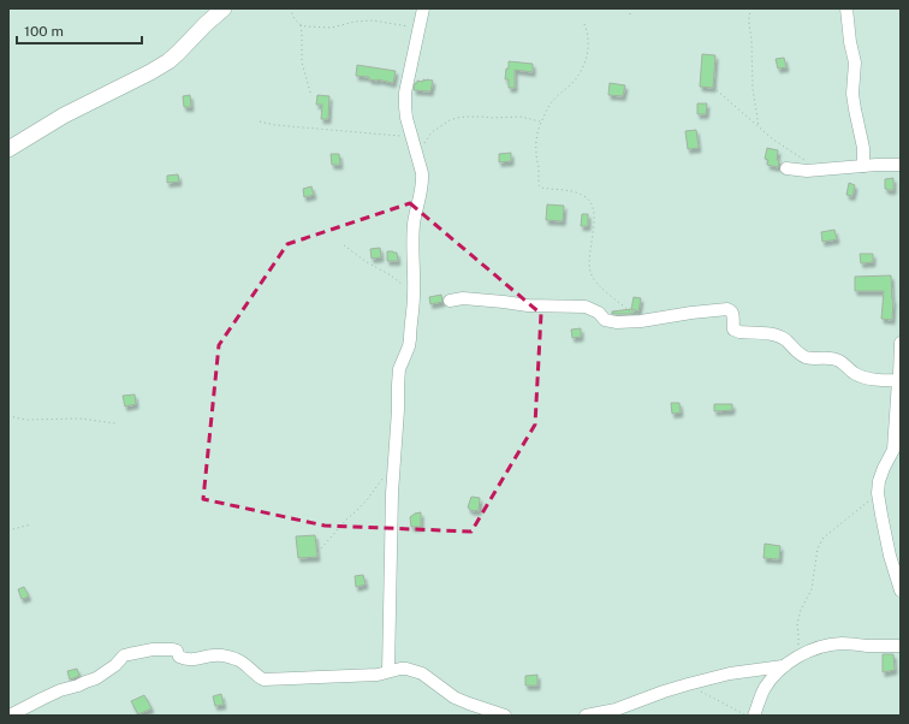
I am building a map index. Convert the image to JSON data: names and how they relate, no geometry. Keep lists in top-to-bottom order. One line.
{"scale_bar":"100 m"}
